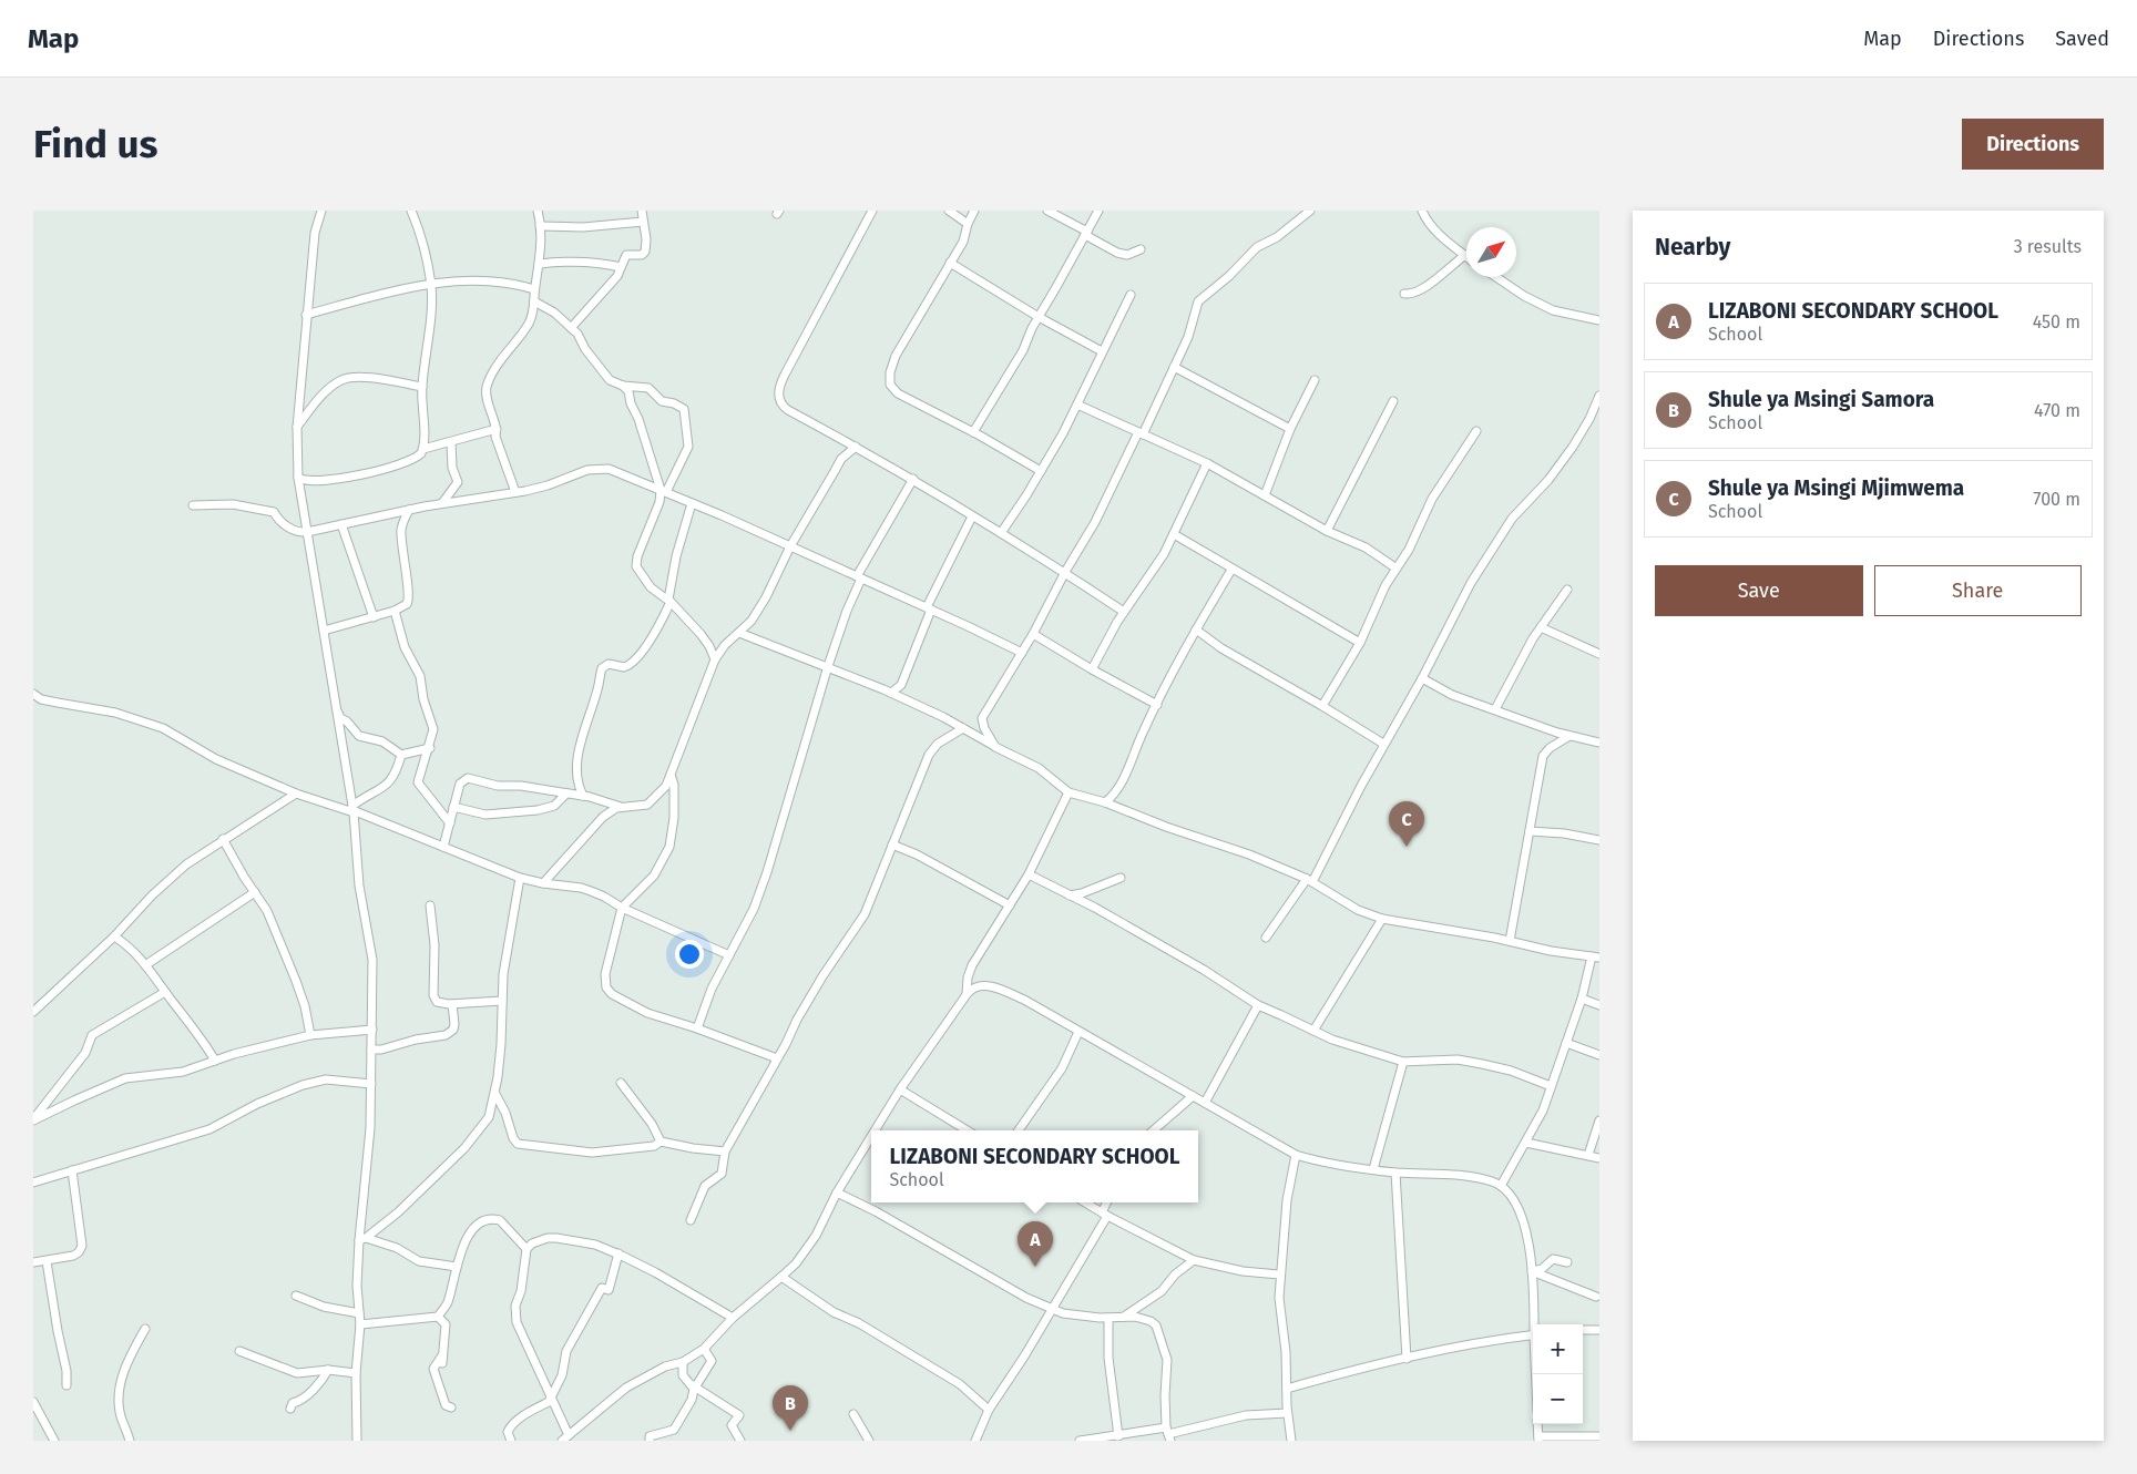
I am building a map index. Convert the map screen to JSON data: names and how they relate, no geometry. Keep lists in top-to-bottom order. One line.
{"north":"top right","page":{"header":"Map","nav":["Map","Directions","Saved"],"buttons":["Directions",["Save","Share"]],"title":"Find us","heading":["Nearby","3 results"],"list":[{"mark":"A","name":"LIZABONI SECONDARY SCHOOL","note":"School","value":"450 m"},{"mark":"B","name":"Shule ya Msingi Samora","note":"School","value":"470 m"},{"mark":"C","name":"Shule ya Msingi Mjimwema","note":"School","value":"700 m"}],"pins":["C","A","B"],"popup":["LIZABONI SECONDARY SCHOOL","School"],"map_buttons":["+","−"]}}
